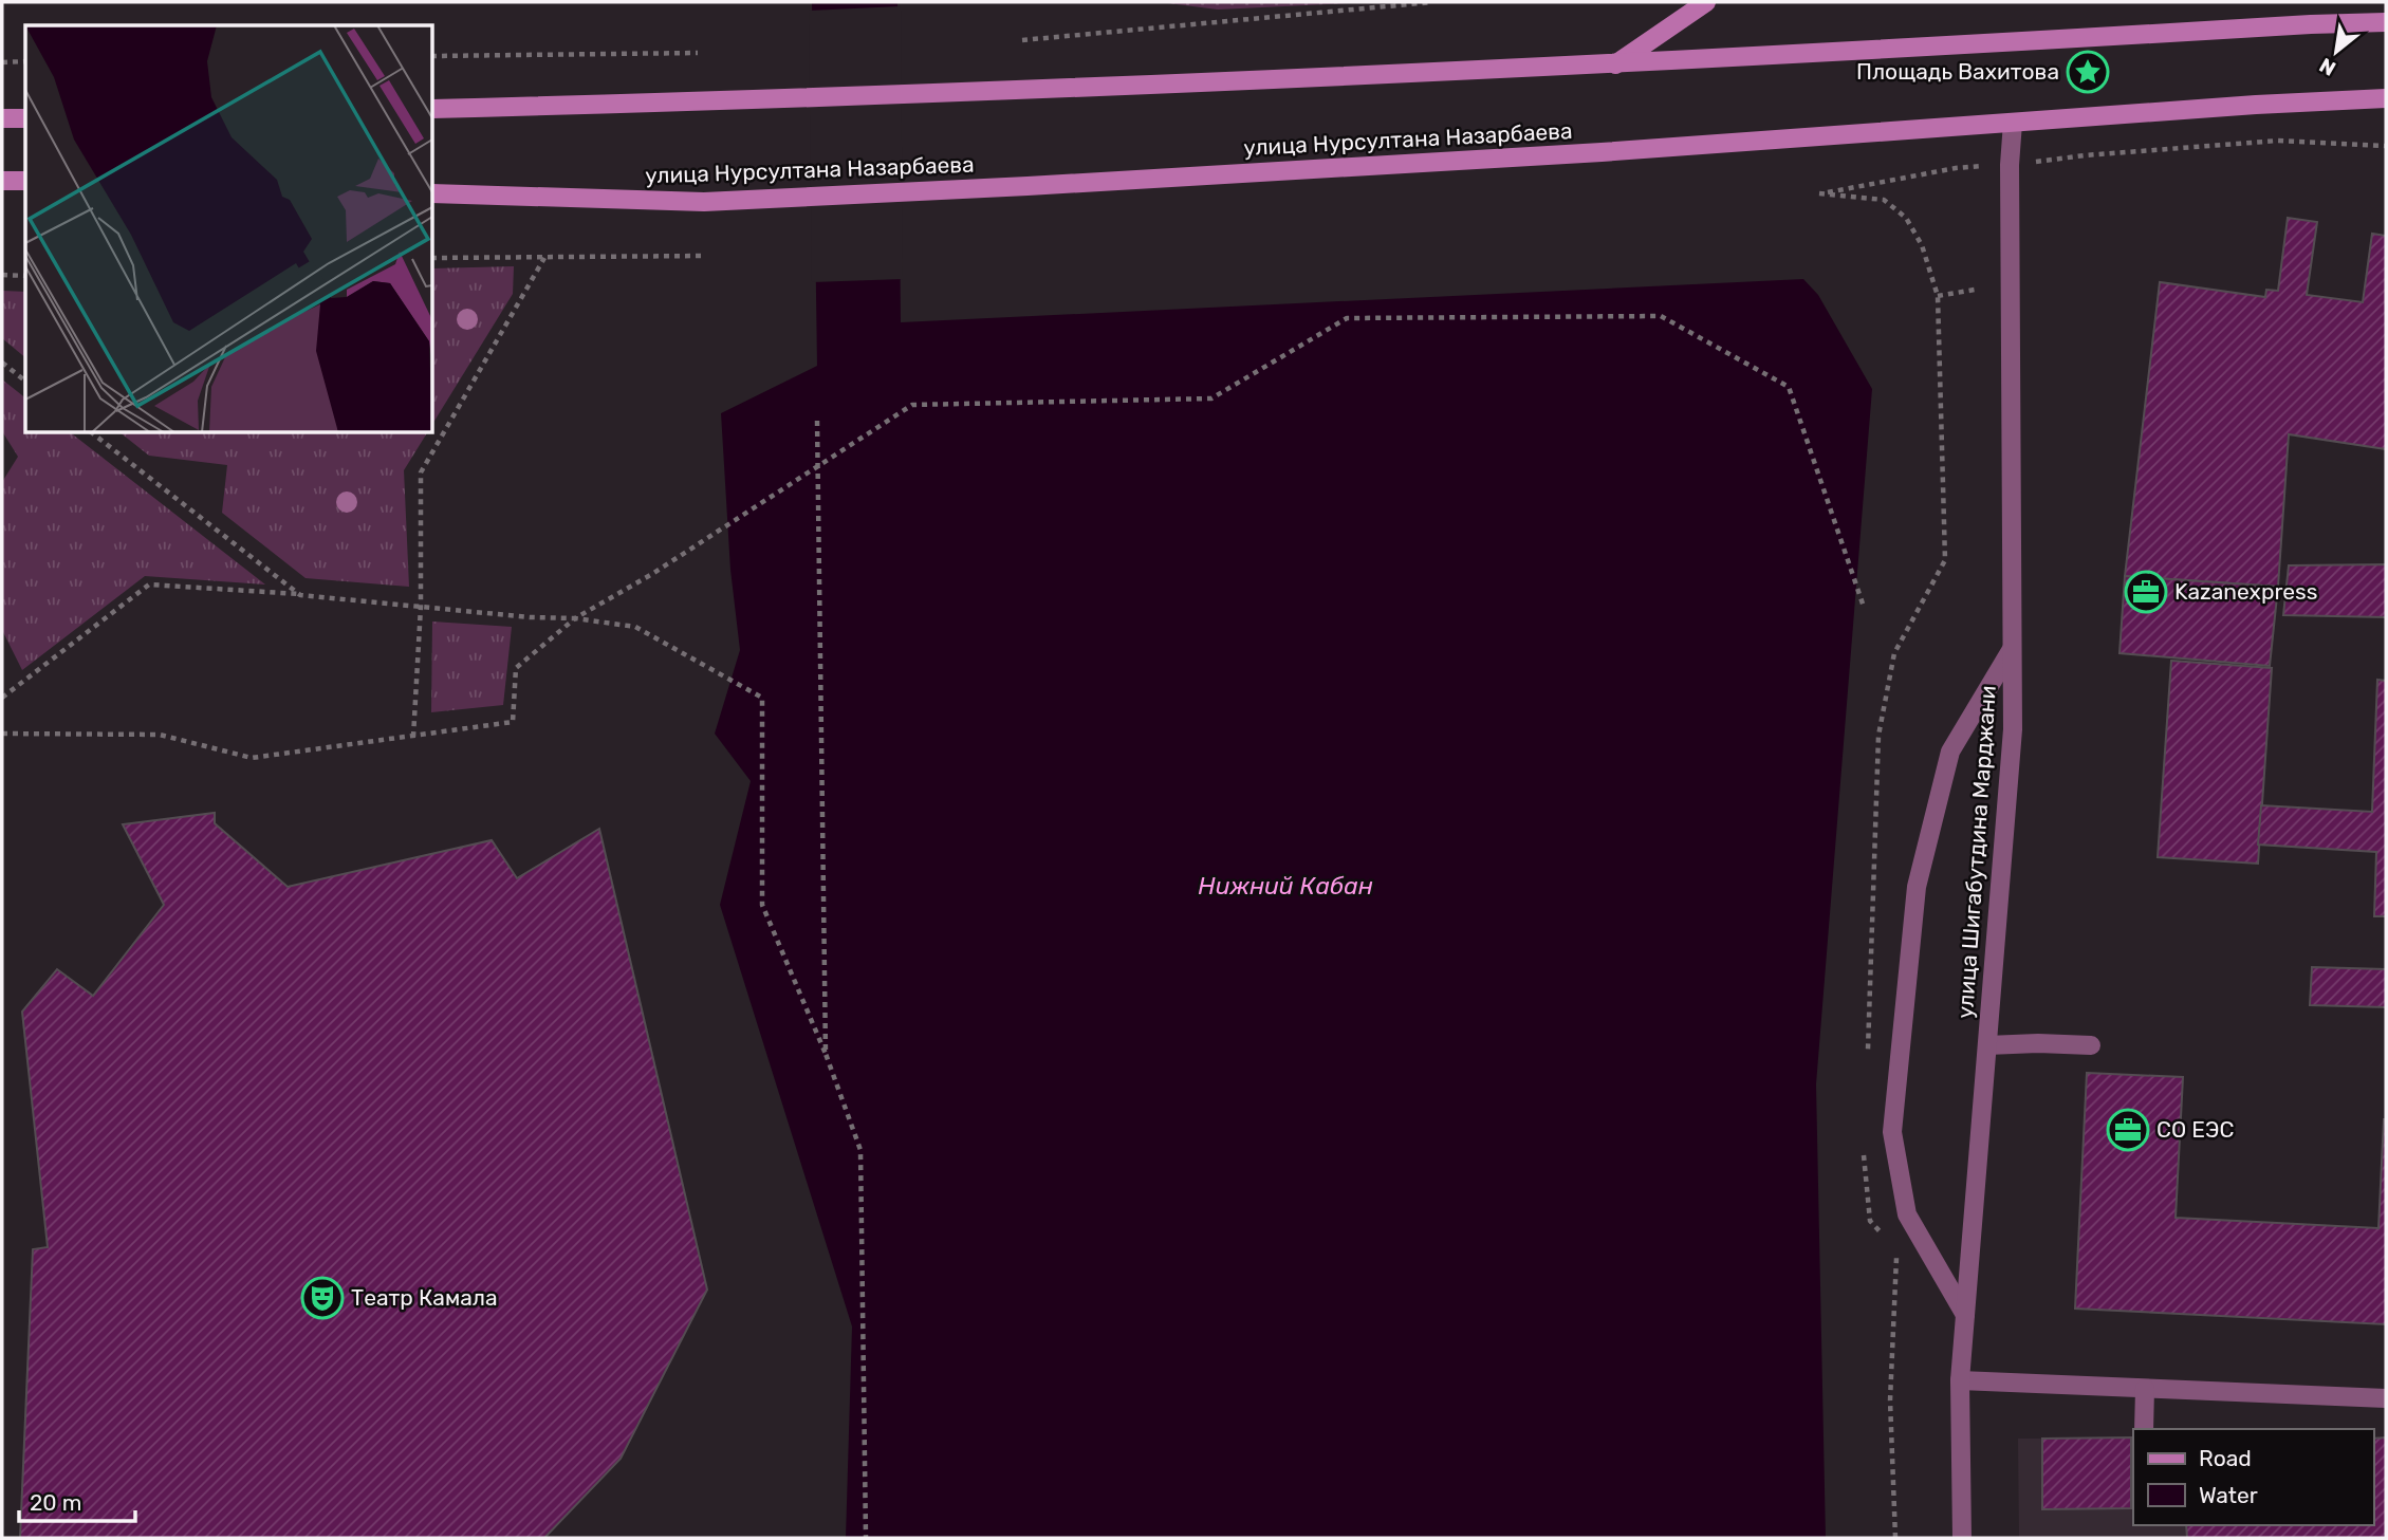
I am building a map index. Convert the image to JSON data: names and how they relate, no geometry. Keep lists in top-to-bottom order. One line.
{"streets":{"main road":["улица Нурсултана Назарбаева"],"street":["улица Шигабутдина Марджани"]},"crossings":[["улица Нурсултана Назарбаева","улица Шигабутдина Марджани"]],"water":["Нижний Кабан"],"places":{"place":["Площадь Вахитова"],"office":["Kazanexpress","СО ЕЭС"],"theatre":["Театр Камала"]},"legend":["Road","Water"],"scale_bar":"20 m","north":"bottom left"}
